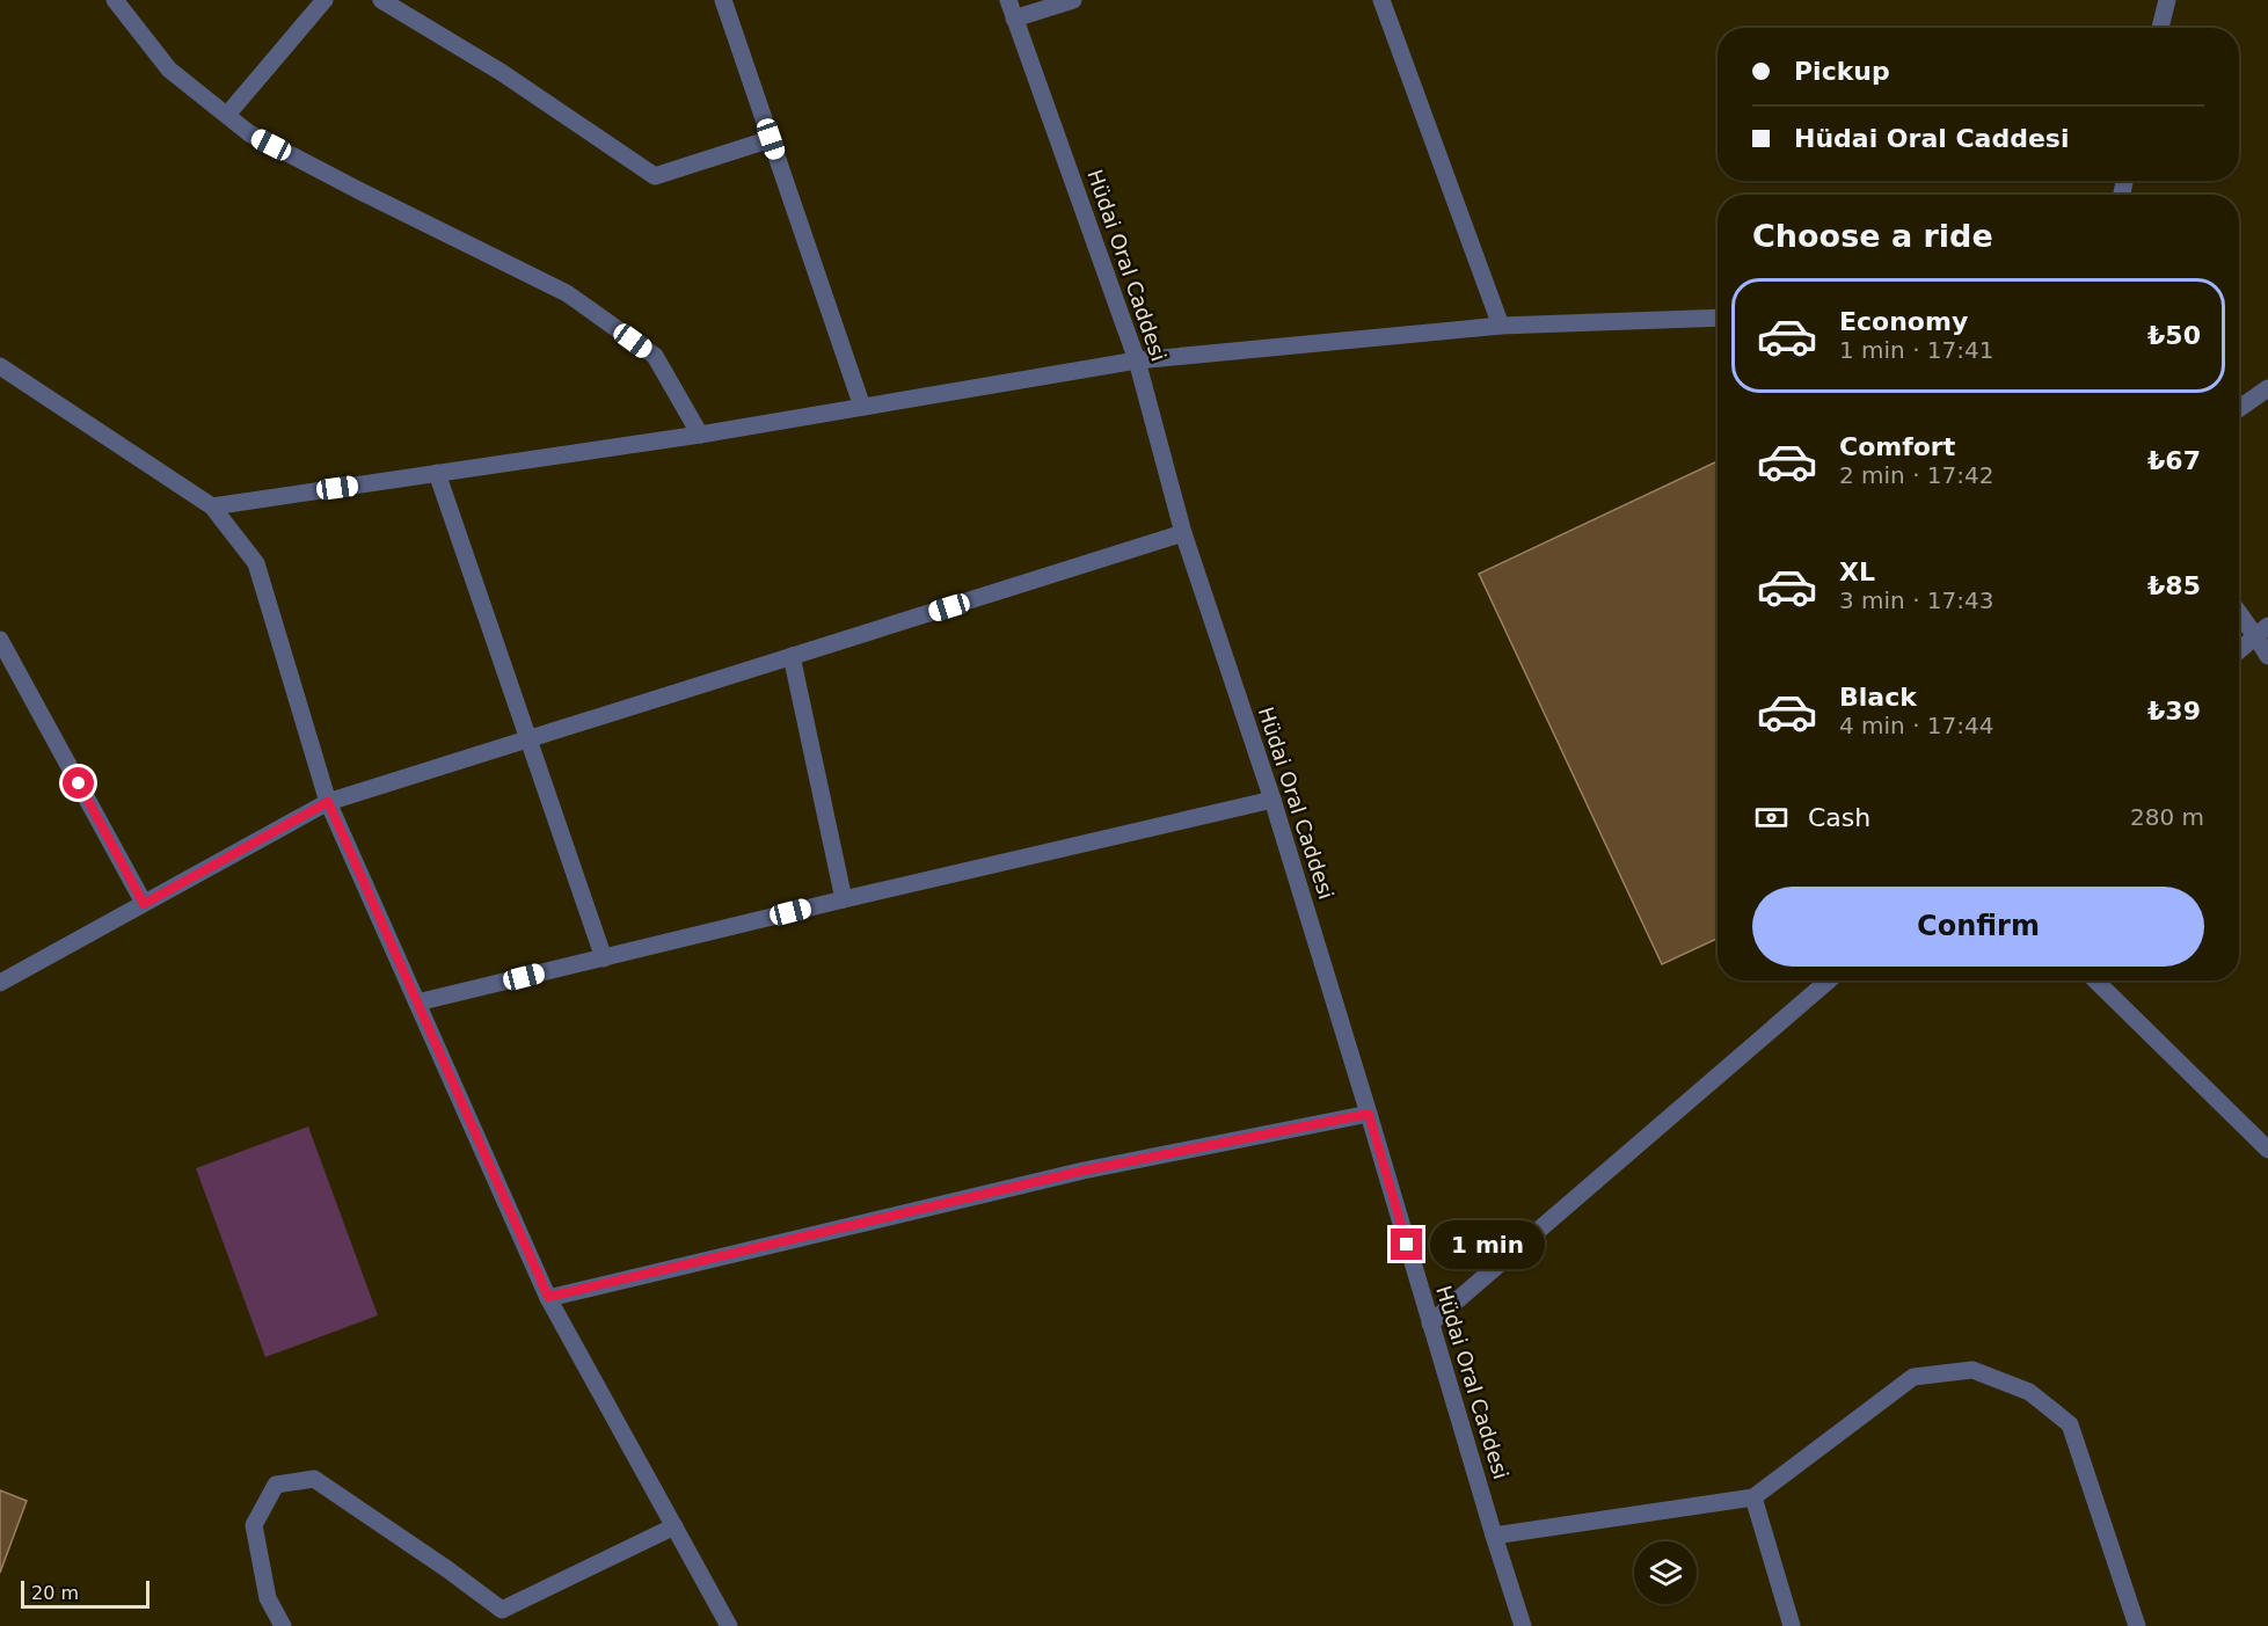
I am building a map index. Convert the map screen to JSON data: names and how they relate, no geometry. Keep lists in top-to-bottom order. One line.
{"streets":{"street":["Hüdai Oral Caddesi"]},"scale_bar":"20 m","page":{"banner":["Pickup","Hüdai Oral Caddesi"],"heading":"Choose a ride","list":[{"name":"Economy","note":"1 min · 17:41","value":"₺50"},{"name":"Comfort","note":"2 min · 17:42","value":"₺67"},{"name":"XL","note":"3 min · 17:43","value":"₺85"},{"name":"Black","note":"4 min · 17:44","value":"₺39"}],"pay":["Cash","280 m"],"buttons":"Confirm","bubble":"1 min","scale":"20 m"}}
